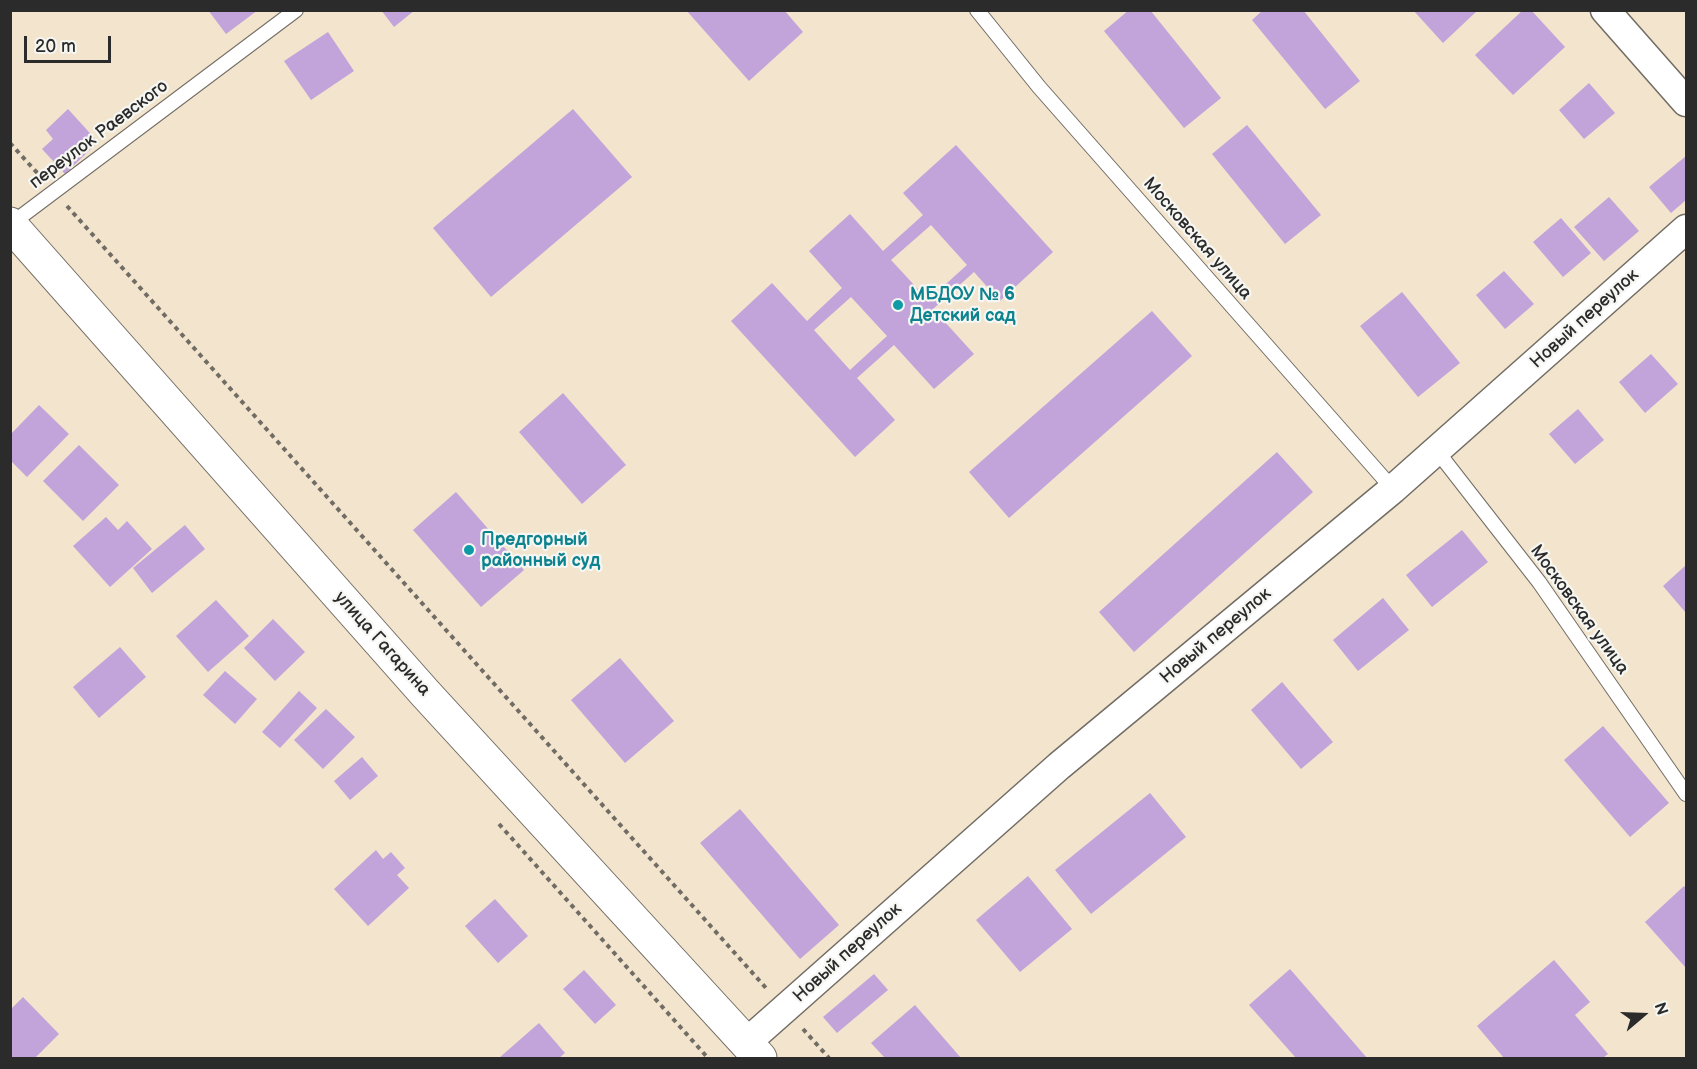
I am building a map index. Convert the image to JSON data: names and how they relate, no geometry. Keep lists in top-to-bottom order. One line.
{"streets":{"street":["Новый переулок","улица Гагарина"],"lane":["переулок Раевского","Московская улица"]},"crossings":[["переулок Раевского","улица Гагарина"],["Московская улица","Новый переулок"],["Новый переулок","улица Гагарина"]],"places":["МБДОУ № 6 Детский сад","Предгорный районный суд"],"scale_bar":"20 m","north":"right"}
